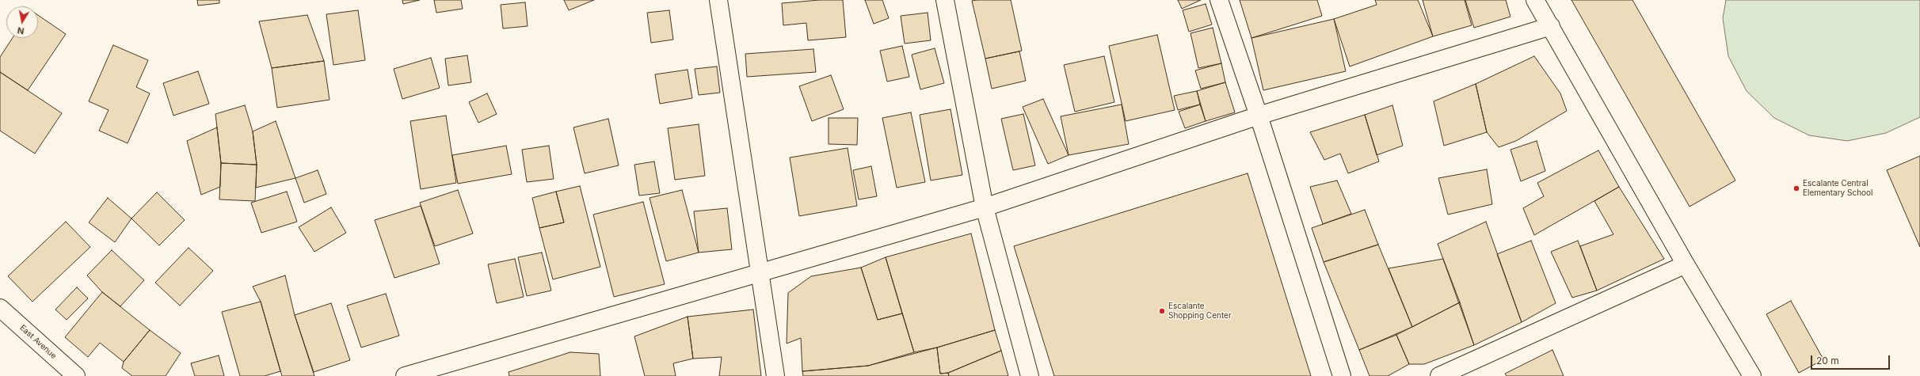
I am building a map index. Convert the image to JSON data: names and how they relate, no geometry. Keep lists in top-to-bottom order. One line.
{"streets":{"street":["East Avenue"]},"places":["Escalante Central Elementary School","Escalante Shopping Center"],"scale_bar":"20 m","north":"bottom"}
